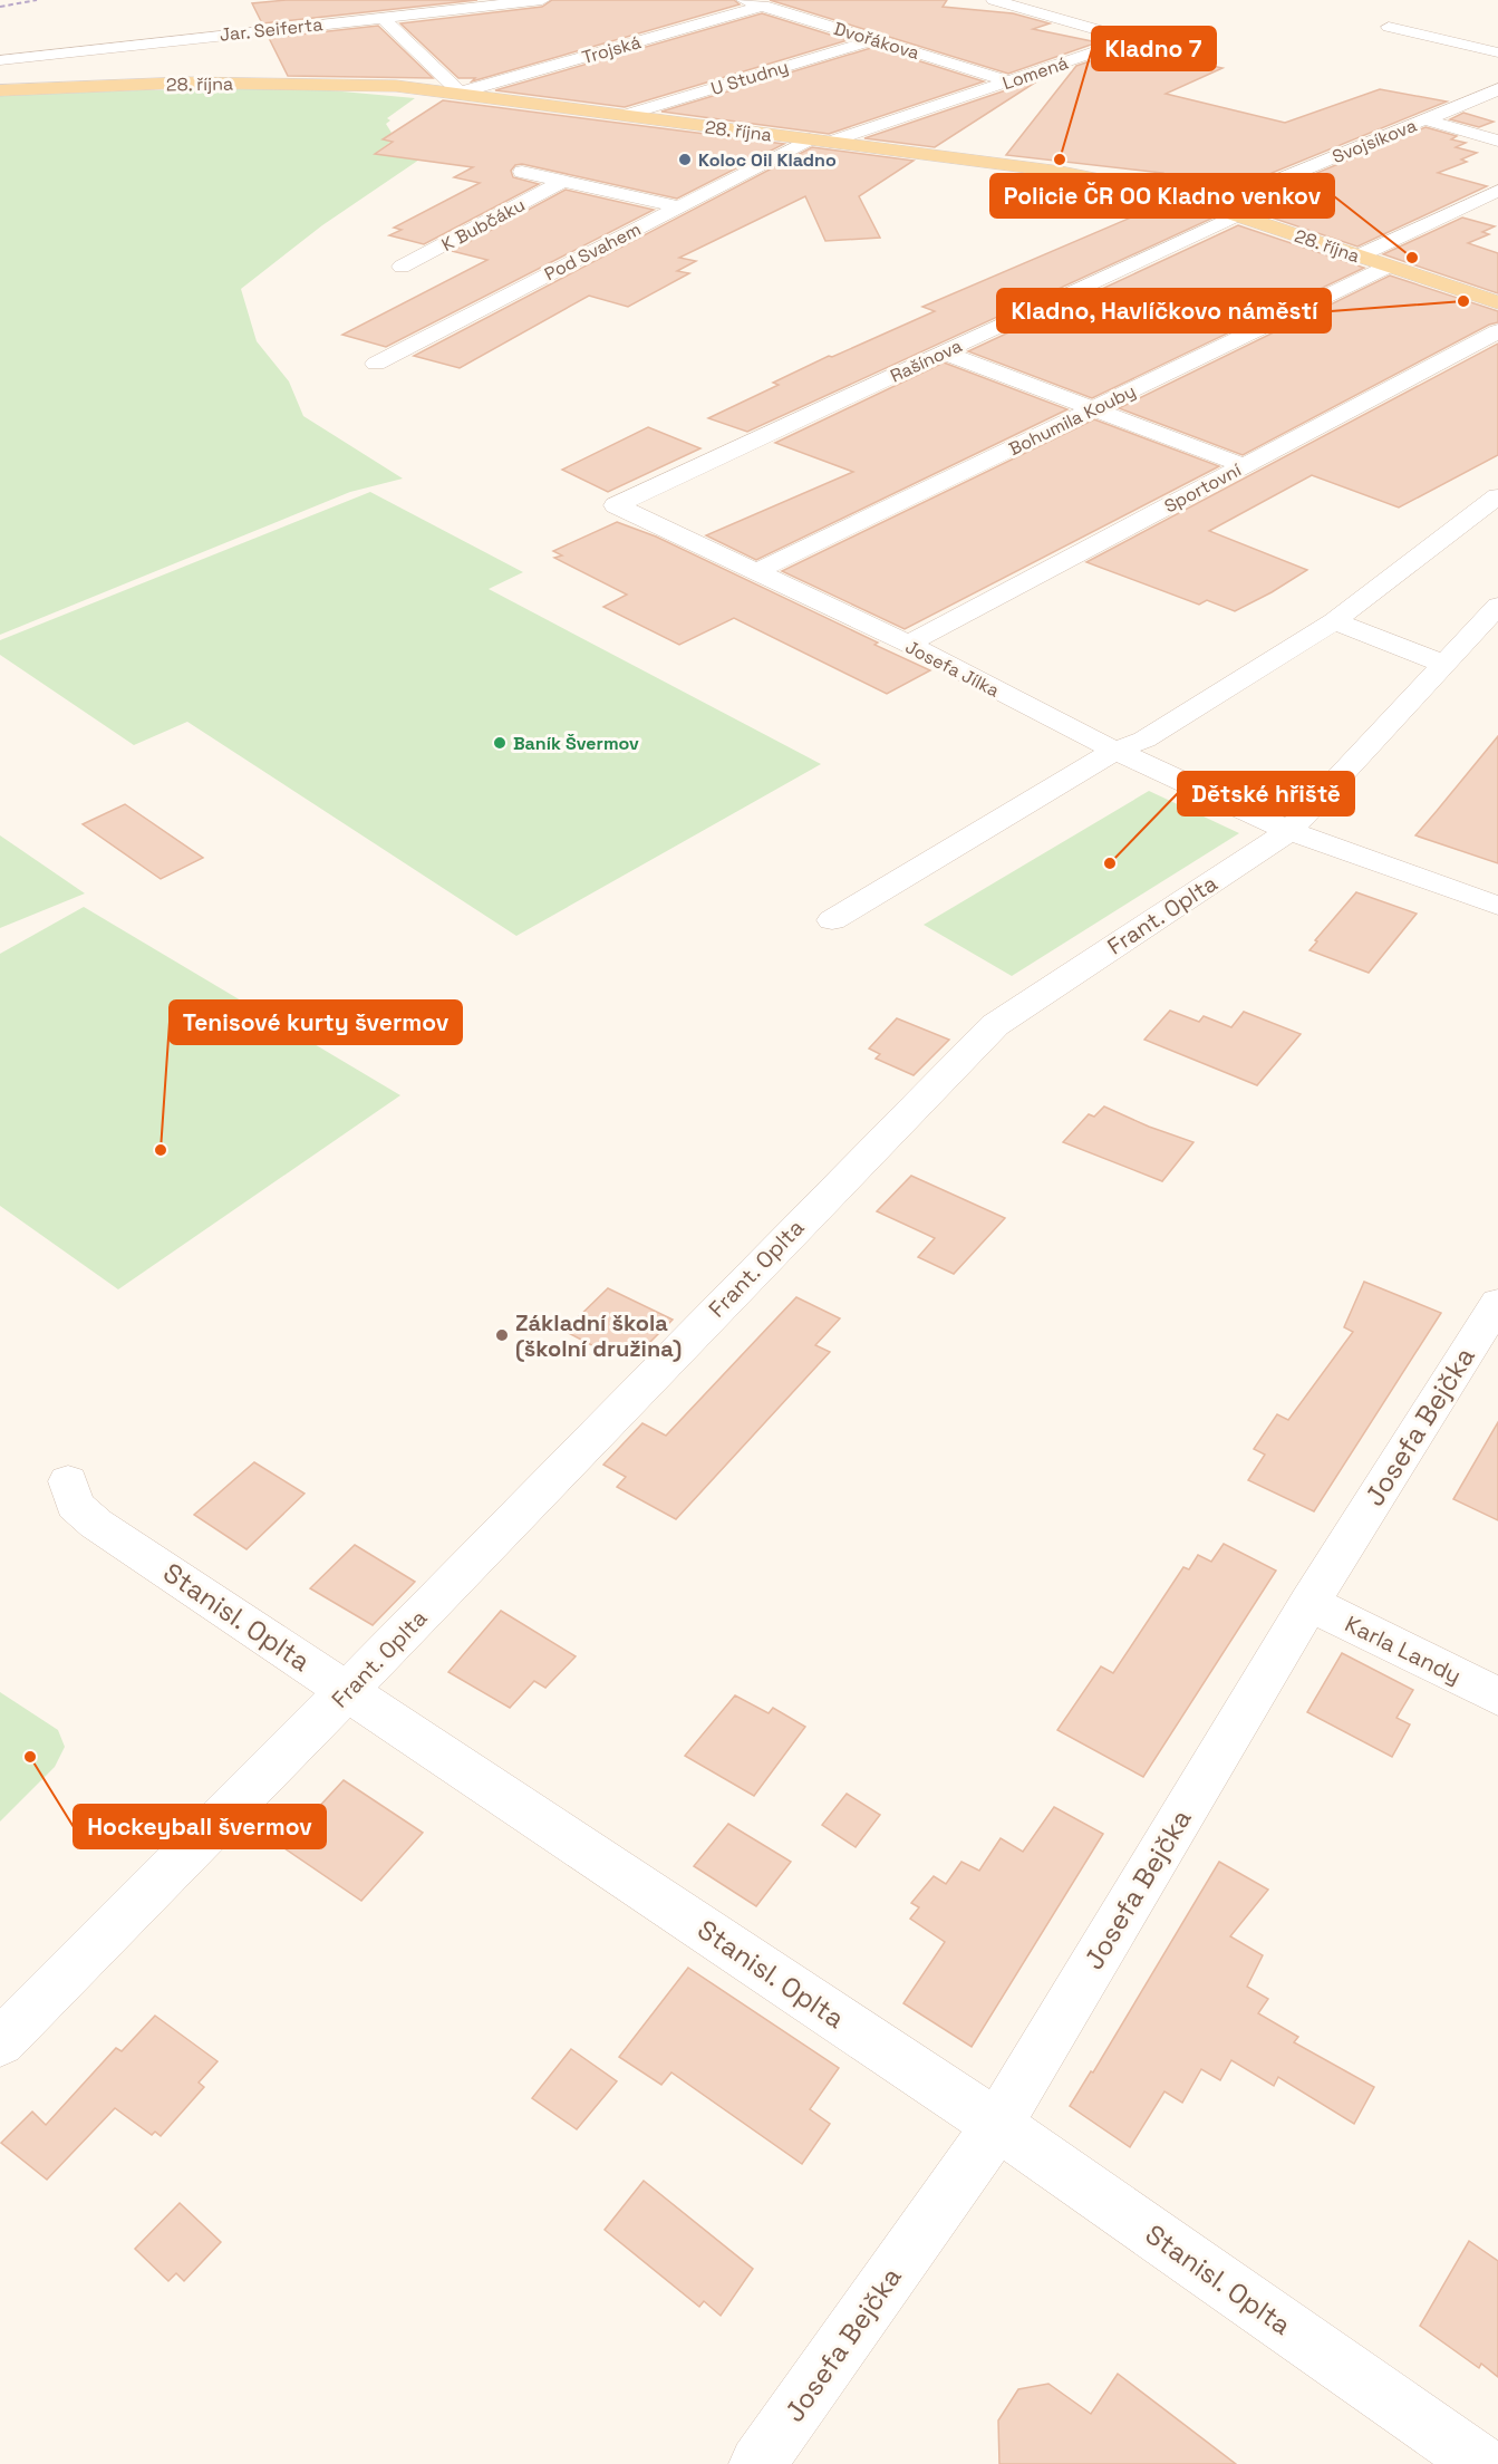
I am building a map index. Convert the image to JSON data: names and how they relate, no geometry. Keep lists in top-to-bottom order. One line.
{"streets":{"main road":["28. října"],"street":["Jar. Seiferta","Dvořákova","Trojská","Lomená","U Studny","Svojsíkova","K Bubčáku","Pod Svahem","Rašínova","Bohumila Kouby","Sportovní","Josefa Jílka","Frant. Oplta","Josefa Bejčka","Stanisl. Oplta","Karla Landy"]},"crossings":[["Dvořákova","Trojská"],["Dvořákova","Lomená"],["Dvořákova","U Studny"],["Trojská","28. října"],["Lomená","28. října"],["Lomená","Pod Svahem"],["U Studny","28. října"],["28. října","Svojsíkova"],["28. října","Pod Svahem"],["28. října","Rašínova"],["28. října","Bohumila Kouby"],["K Bubčáku","Pod Svahem"],["Rašínova","Josefa Jílka"],["Bohumila Kouby","Josefa Jílka"],["Sportovní","Josefa Jílka"],["Josefa Jílka","Frant. Oplta"],["Frant. Oplta","Stanisl. Oplta"],["Josefa Bejčka","Stanisl. Oplta"],["Josefa Bejčka","Karla Landy"]],"places":["Koloc Oil Kladno","Kladno 7","Policie ČR OO Kladno venkov","Kladno, Havlíčkovo náměstí","Baník Švermov","Dětské hřiště","Tenisové kurty švermov","Základní škola (školní družina)","Hockeyball švermov"]}
